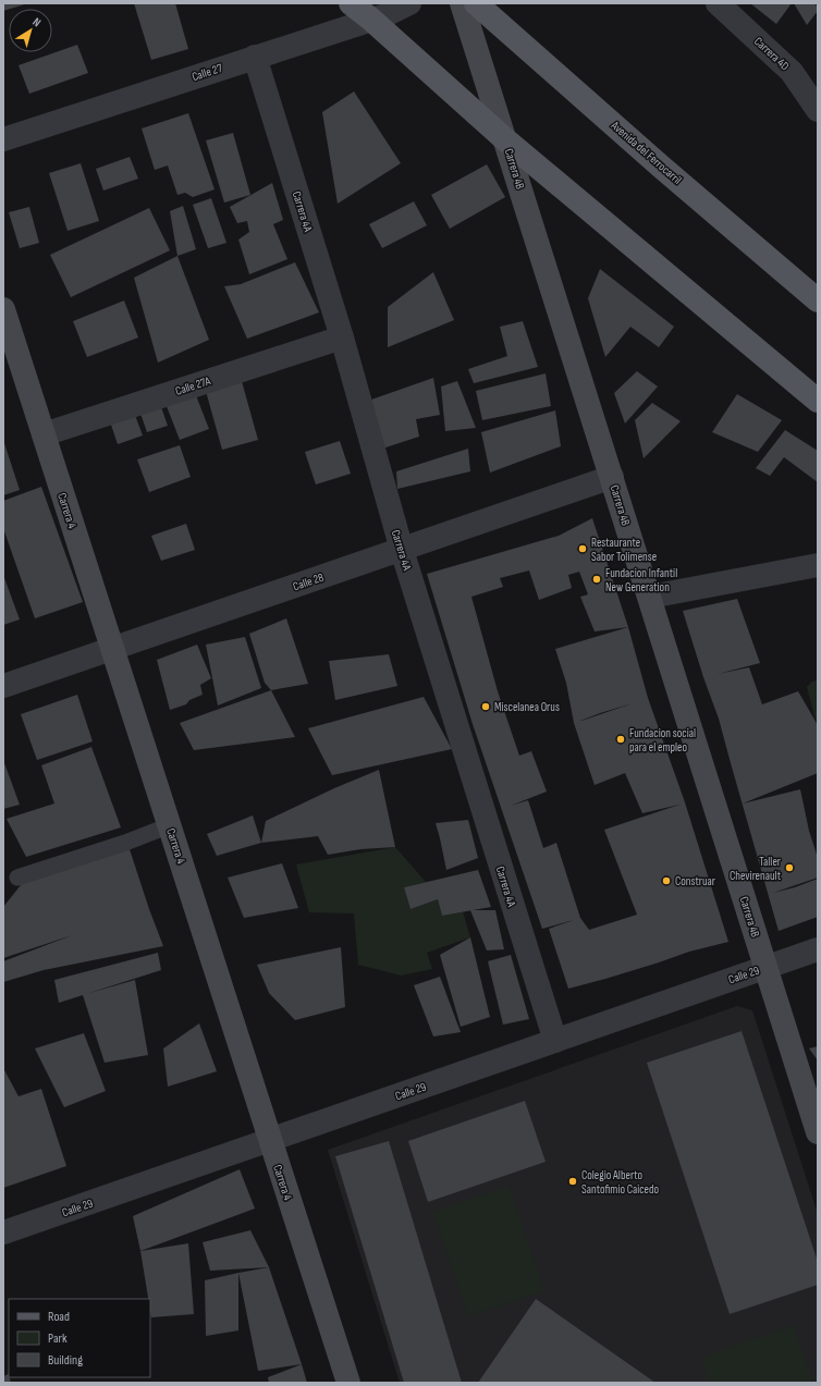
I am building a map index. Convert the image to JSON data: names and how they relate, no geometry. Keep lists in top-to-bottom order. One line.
{"streets":{"main road":["Avenida del Ferrocarril","Carrera 4B","Carrera 4"],"street":["Carrera 4D","Calle 27","Carrera 4A","Calle 27A","Calle 28","Calle 29"]},"crossings":[["Calle 27","Carrera 4A"],["Carrera 4B","Calle 28"],["Carrera 4B","Calle 29"],["Carrera 4A","Calle 27A"],["Carrera 4A","Calle 28"],["Carrera 4A","Calle 29"],["Calle 27A","Carrera 4"],["Carrera 4","Calle 28"],["Carrera 4","Calle 29"]],"places":["Restaurante Sabor Tolimense","Fundacion Infantil New Generation","Miscelanea Orus","Fundacion social para el empleo","Taller Chevirenault","Construar","Colegio Alberto Santofimio Caicedo"],"legend":["Road","Park","Building"],"north":"top right"}
